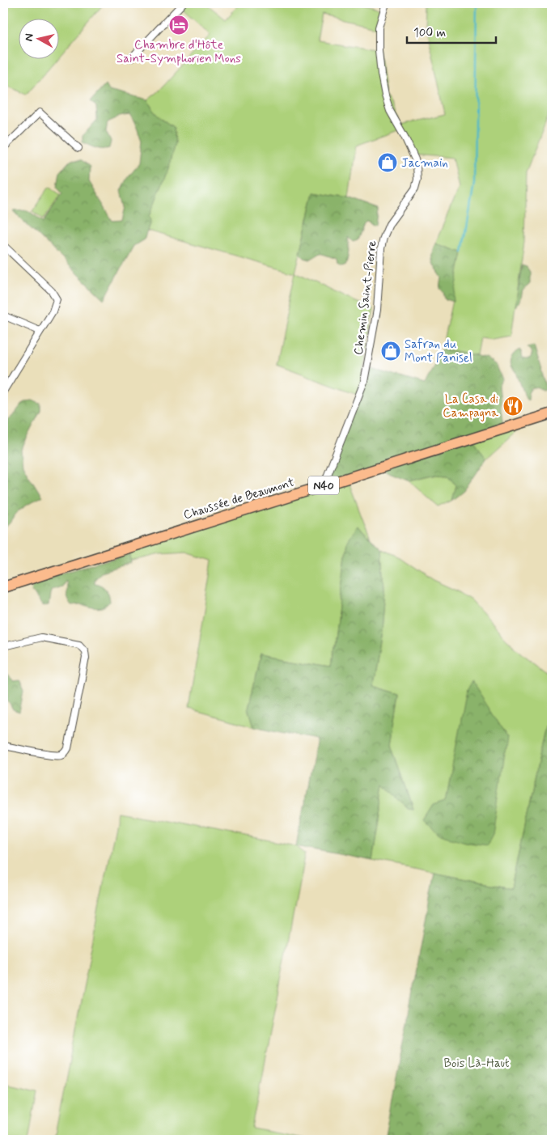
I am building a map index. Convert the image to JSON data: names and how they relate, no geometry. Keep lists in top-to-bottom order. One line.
{"streets":{"main road":["N40","Chaussée de Beaumont"],"street":["Chemin Saint-Pierre"]},"crossings":[["Chemin Saint-Pierre","Chaussée de Beaumont"]],"parks":["Bois Là-Haut"],"places":{"hotel":["Chambre d'Hôte Saint-Symphorien Mons"],"shop":["Jacmain","Safran du Mont Panisel"],"restaurant":["La Casa di Campagna"]},"scale_bar":"100 m","north":"left"}
